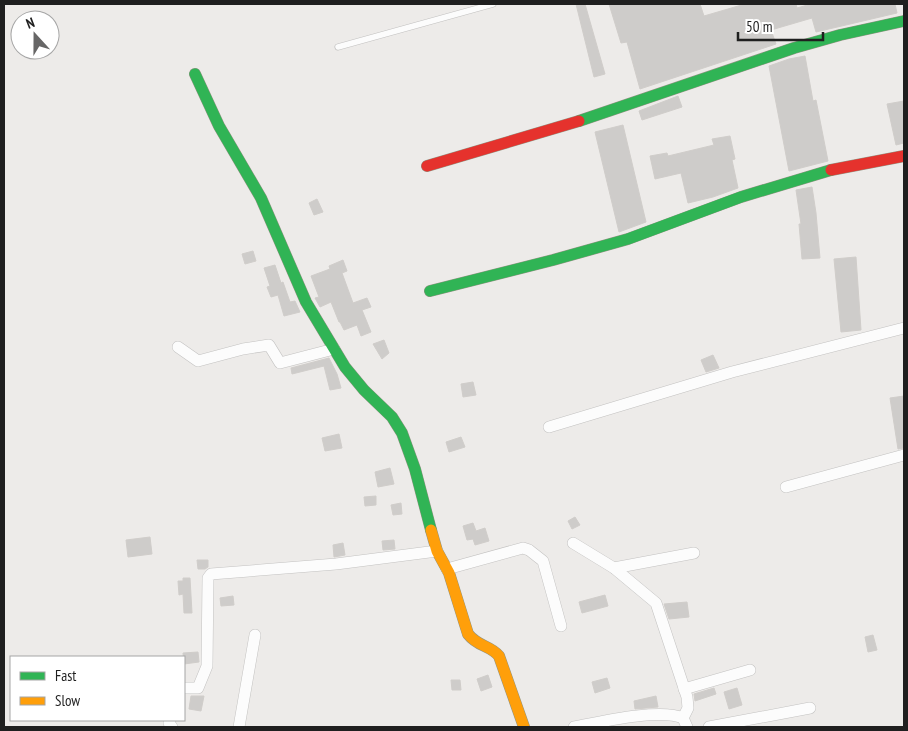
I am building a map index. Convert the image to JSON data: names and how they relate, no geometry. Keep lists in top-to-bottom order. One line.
{"legend":["Fast","Slow"],"scale_bar":"50 m","north":"top"}
